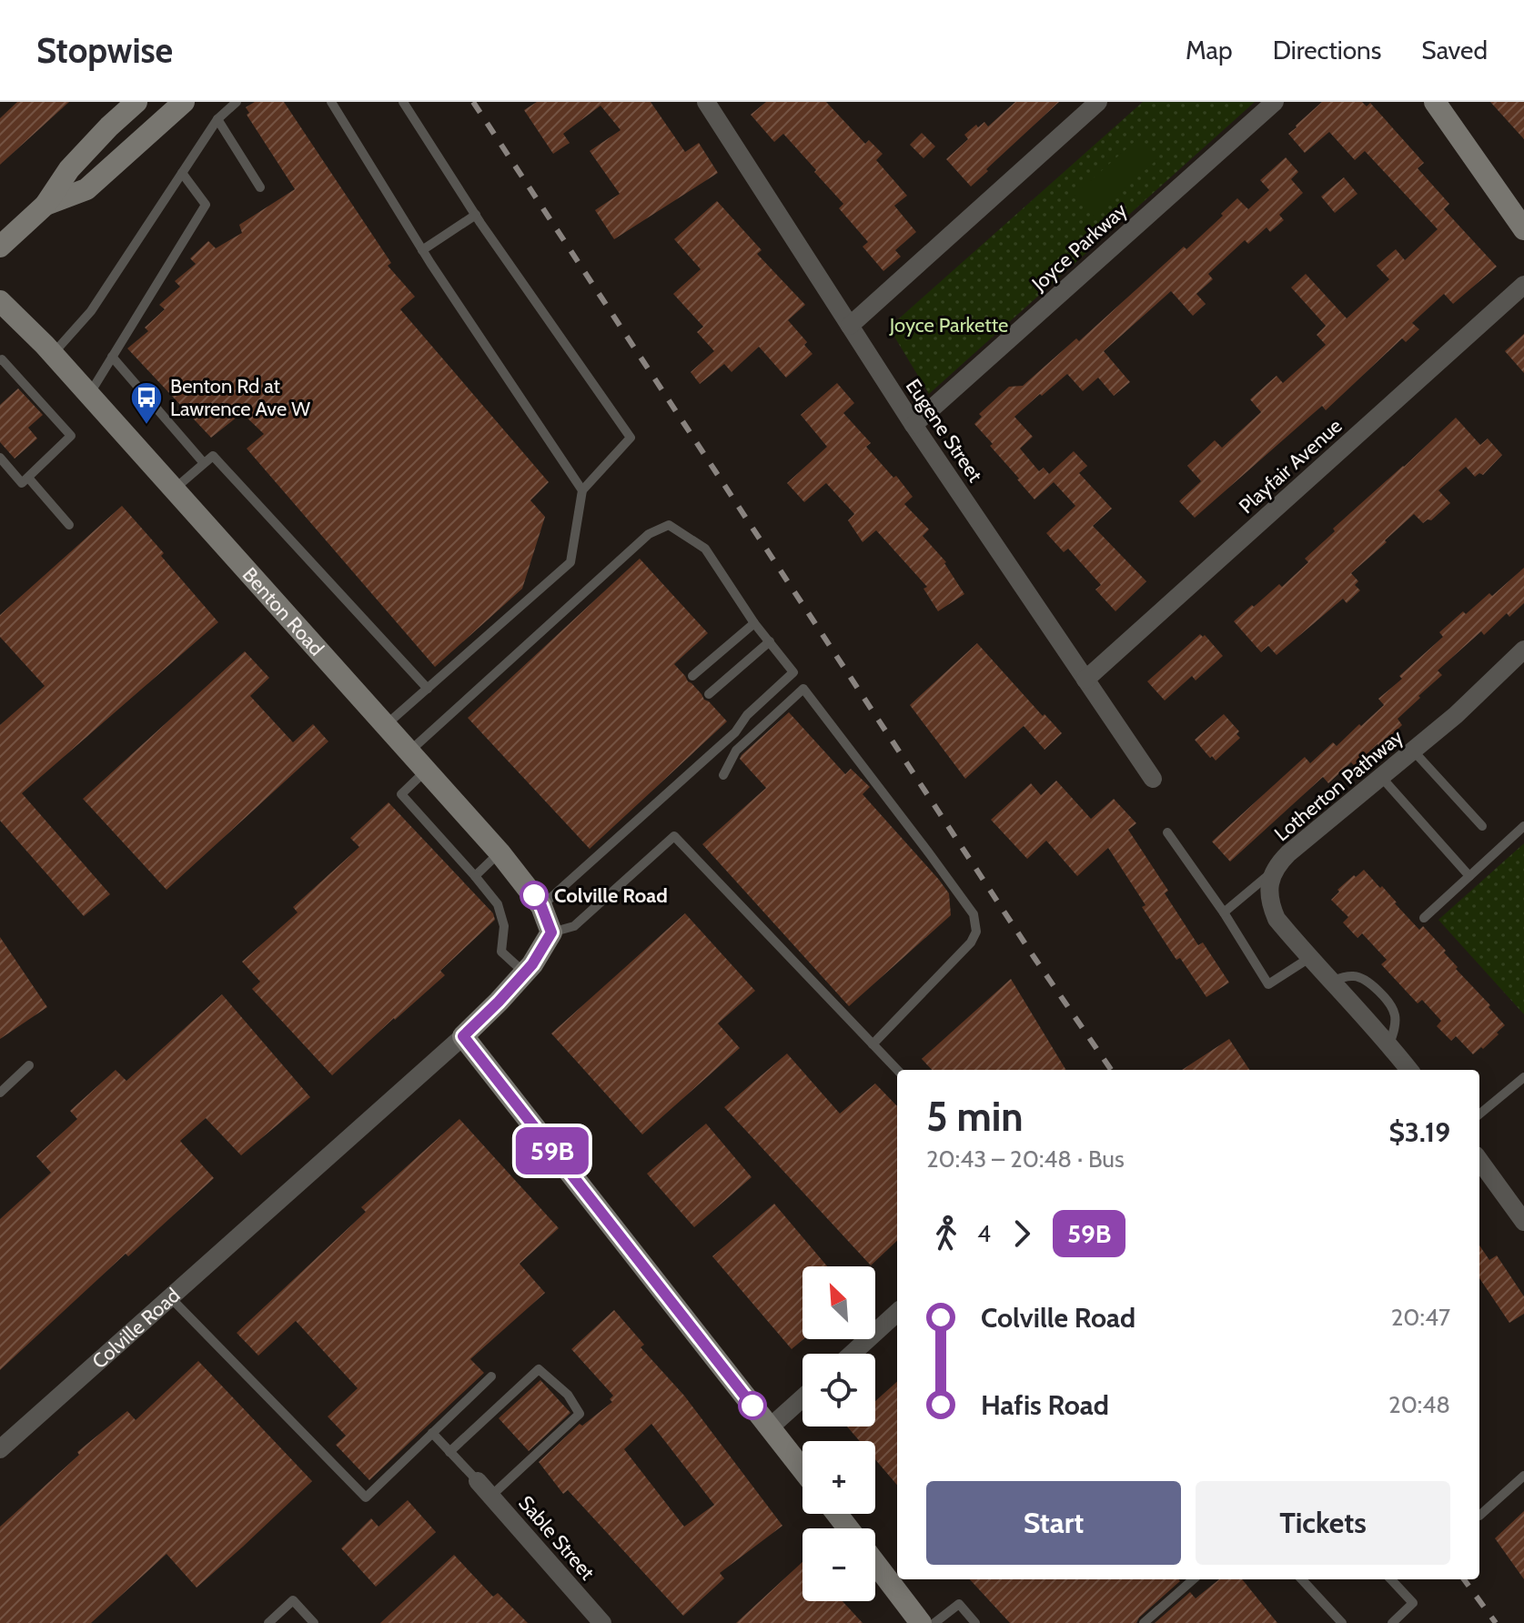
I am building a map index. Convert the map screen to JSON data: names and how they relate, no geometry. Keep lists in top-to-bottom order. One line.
{"streets":{"street":["Joyce Parkway","Eugene Street","Playfair Avenue","Benton Road","Lotherton Pathway","Colville Road","Sable Street"]},"crossings":[["Joyce Parkway","Eugene Street"],["Eugene Street","Playfair Avenue"],["Benton Road","Colville Road"]],"parks":["Joyce Parkette"],"places":{"bus stop":["Benton Rd at Lawrence Ave W"],"other":["Colville Road"]},"lines":["bus line 59B"],"north":"top left","page":{"header":"Stopwise","nav":["Map","Directions","Saved"],"on_map":"59B","heading":["5 min","20:43 – 20:48 · Bus","$3.19"],"legs":["4","59B"],"map_buttons":["+","−"],"list":[{"name":"Colville Road","value":"20:47"},{"name":"Hafis Road","value":"20:48"}],"buttons":["Start","Tickets"]}}
